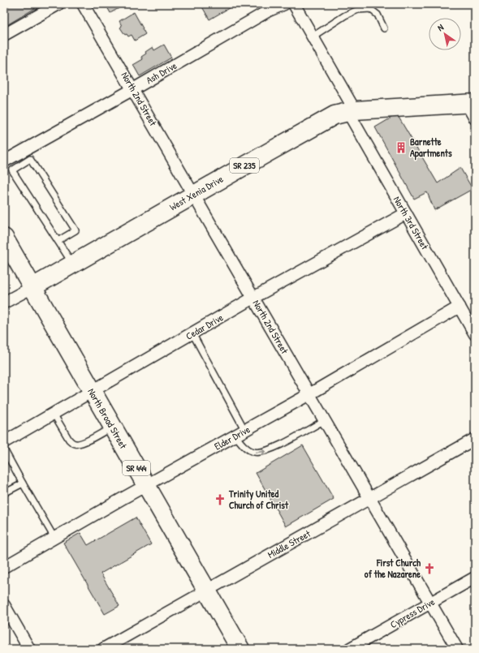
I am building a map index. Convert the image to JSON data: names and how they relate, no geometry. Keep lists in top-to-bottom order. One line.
{"streets":{"main road":["SR 235","West Xenia Drive","North Broad Street","SR 444"],"street":["Ash Drive","North 2nd Street","North 3rd Street","Cedar Drive","Elder Drive","Middle Street","Cypress Drive"]},"crossings":[["Ash Drive","North 2nd Street"],["North 2nd Street","West Xenia Drive"],["North 2nd Street","Cedar Drive"],["North 2nd Street","Elder Drive"],["North 2nd Street","Middle Street"],["North 2nd Street","Cypress Drive"],["West Xenia Drive","North 3rd Street"],["West Xenia Drive","North Broad Street"],["North 3rd Street","Cedar Drive"],["North 3rd Street","Elder Drive"],["Cedar Drive","North Broad Street"],["North Broad Street","Elder Drive"],["North Broad Street","Middle Street"]],"places":{"building":["Barnette Apartments"],"church":["Trinity United Church of Christ","First Church of the Nazarene"]},"north":"top left"}
